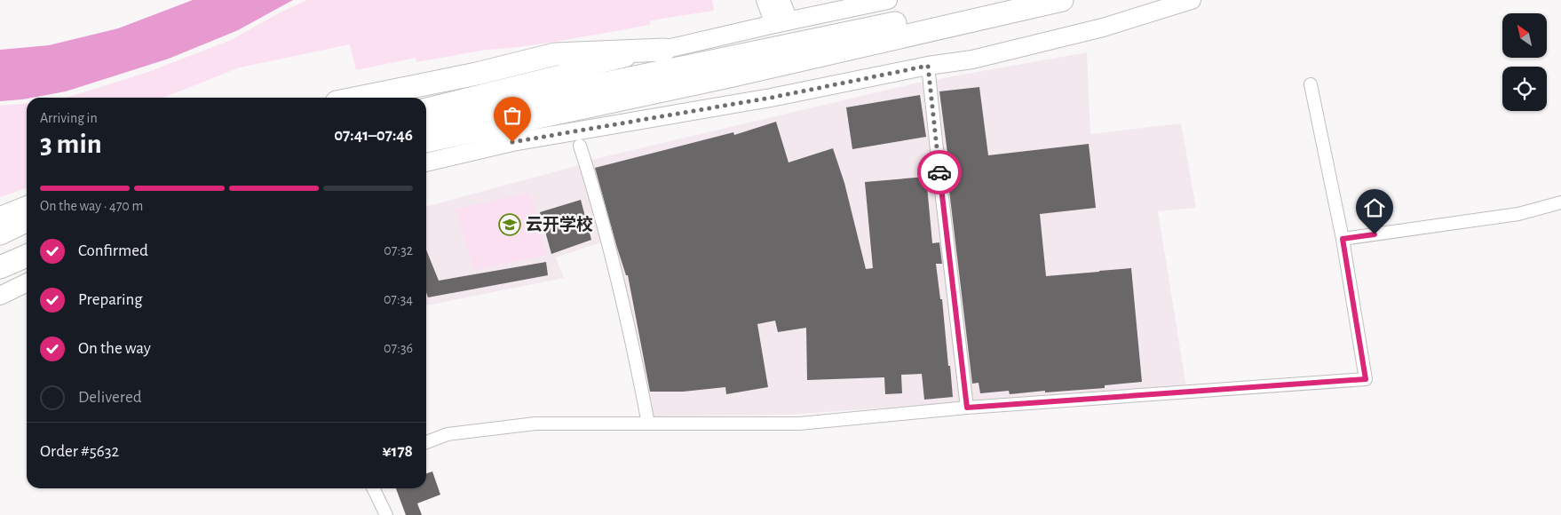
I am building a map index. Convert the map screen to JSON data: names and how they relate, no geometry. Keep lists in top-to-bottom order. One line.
{"places":{"school or university":["云开学校"]},"north":"top left","page":{"heading":["3 min","Arriving in","07:41–07:46"],"panel":["Order #5632","¥178"],"bar":"On the way · 470 m","list":[["Confirmed","07:32"],["Preparing","07:34"],["On the way","07:36"],"Delivered"]}}
